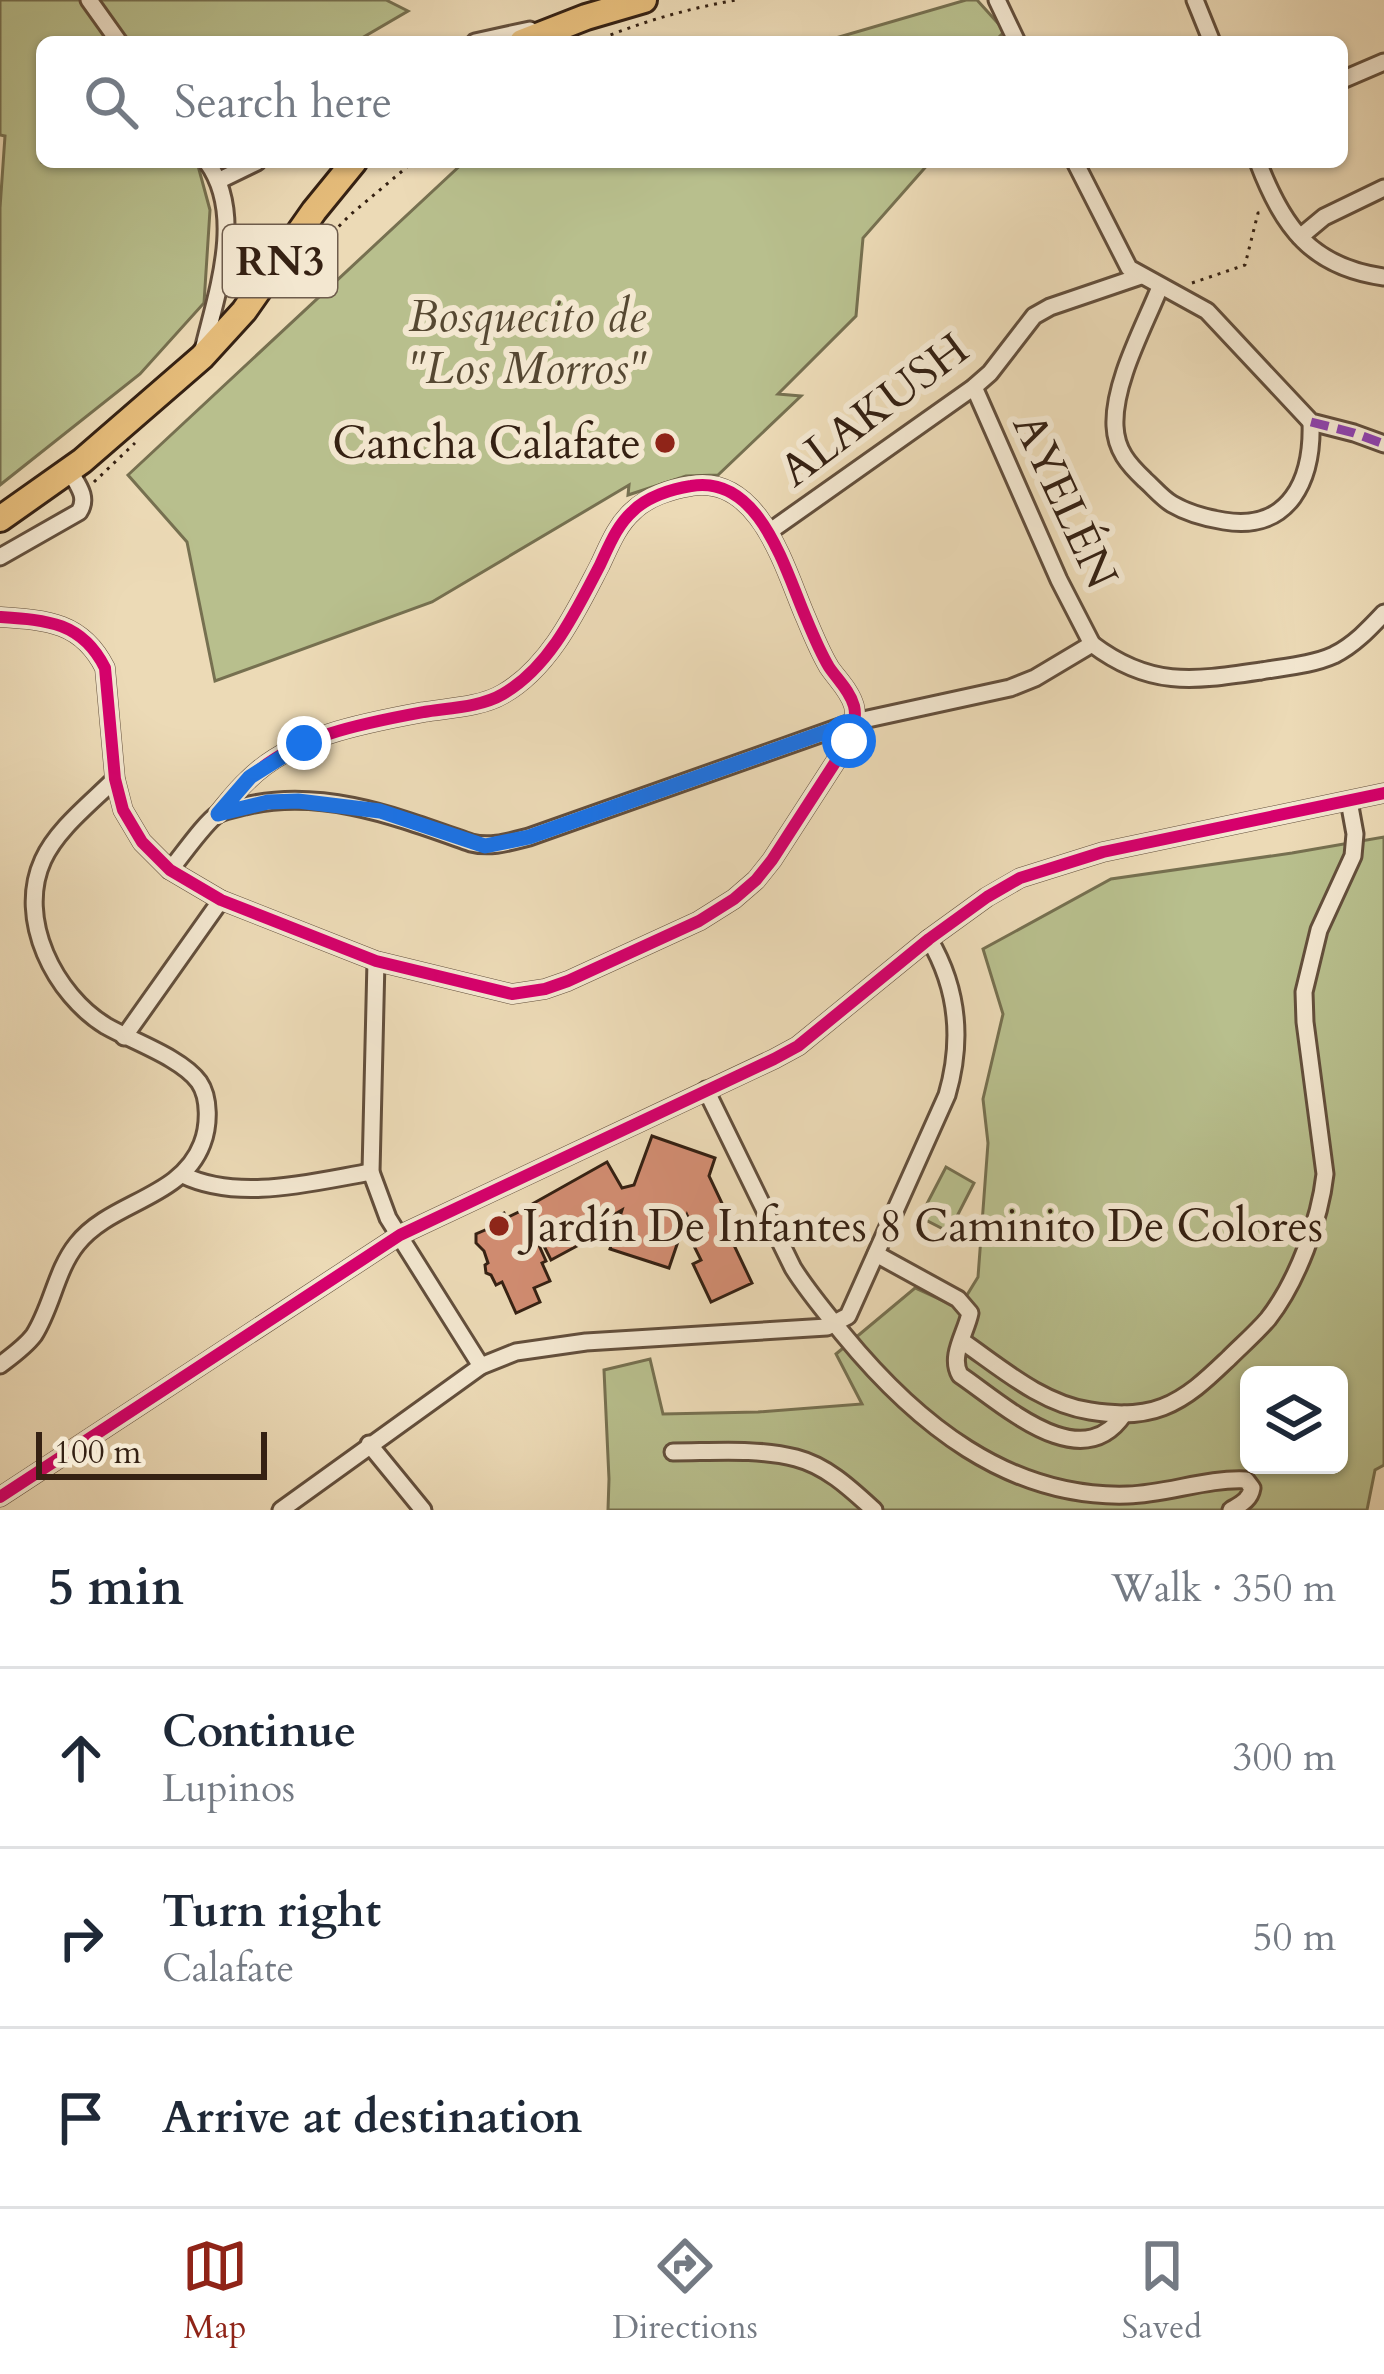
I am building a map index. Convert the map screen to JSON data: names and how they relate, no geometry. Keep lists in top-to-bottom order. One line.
{"streets":{"highway":["RN3"],"street":["ALAKUSH","AYELÉN"]},"crossings":[["ALAKUSH","AYELÉN"]],"parks":["Bosquecito de \"Los Morros\""],"places":["Cancha Calafate","Jardín De Infantes 8 Caminito De Colores"],"scale_bar":"100 m","page":{"search":"Search here","scale":"100 m","heading":["5 min","Walk · 350 m"],"list":[["Continue","Lupinos","300 m"],["Turn right","Calafate","50 m"],"Arrive at destination"],"nav":["Map","Directions","Saved"]}}
